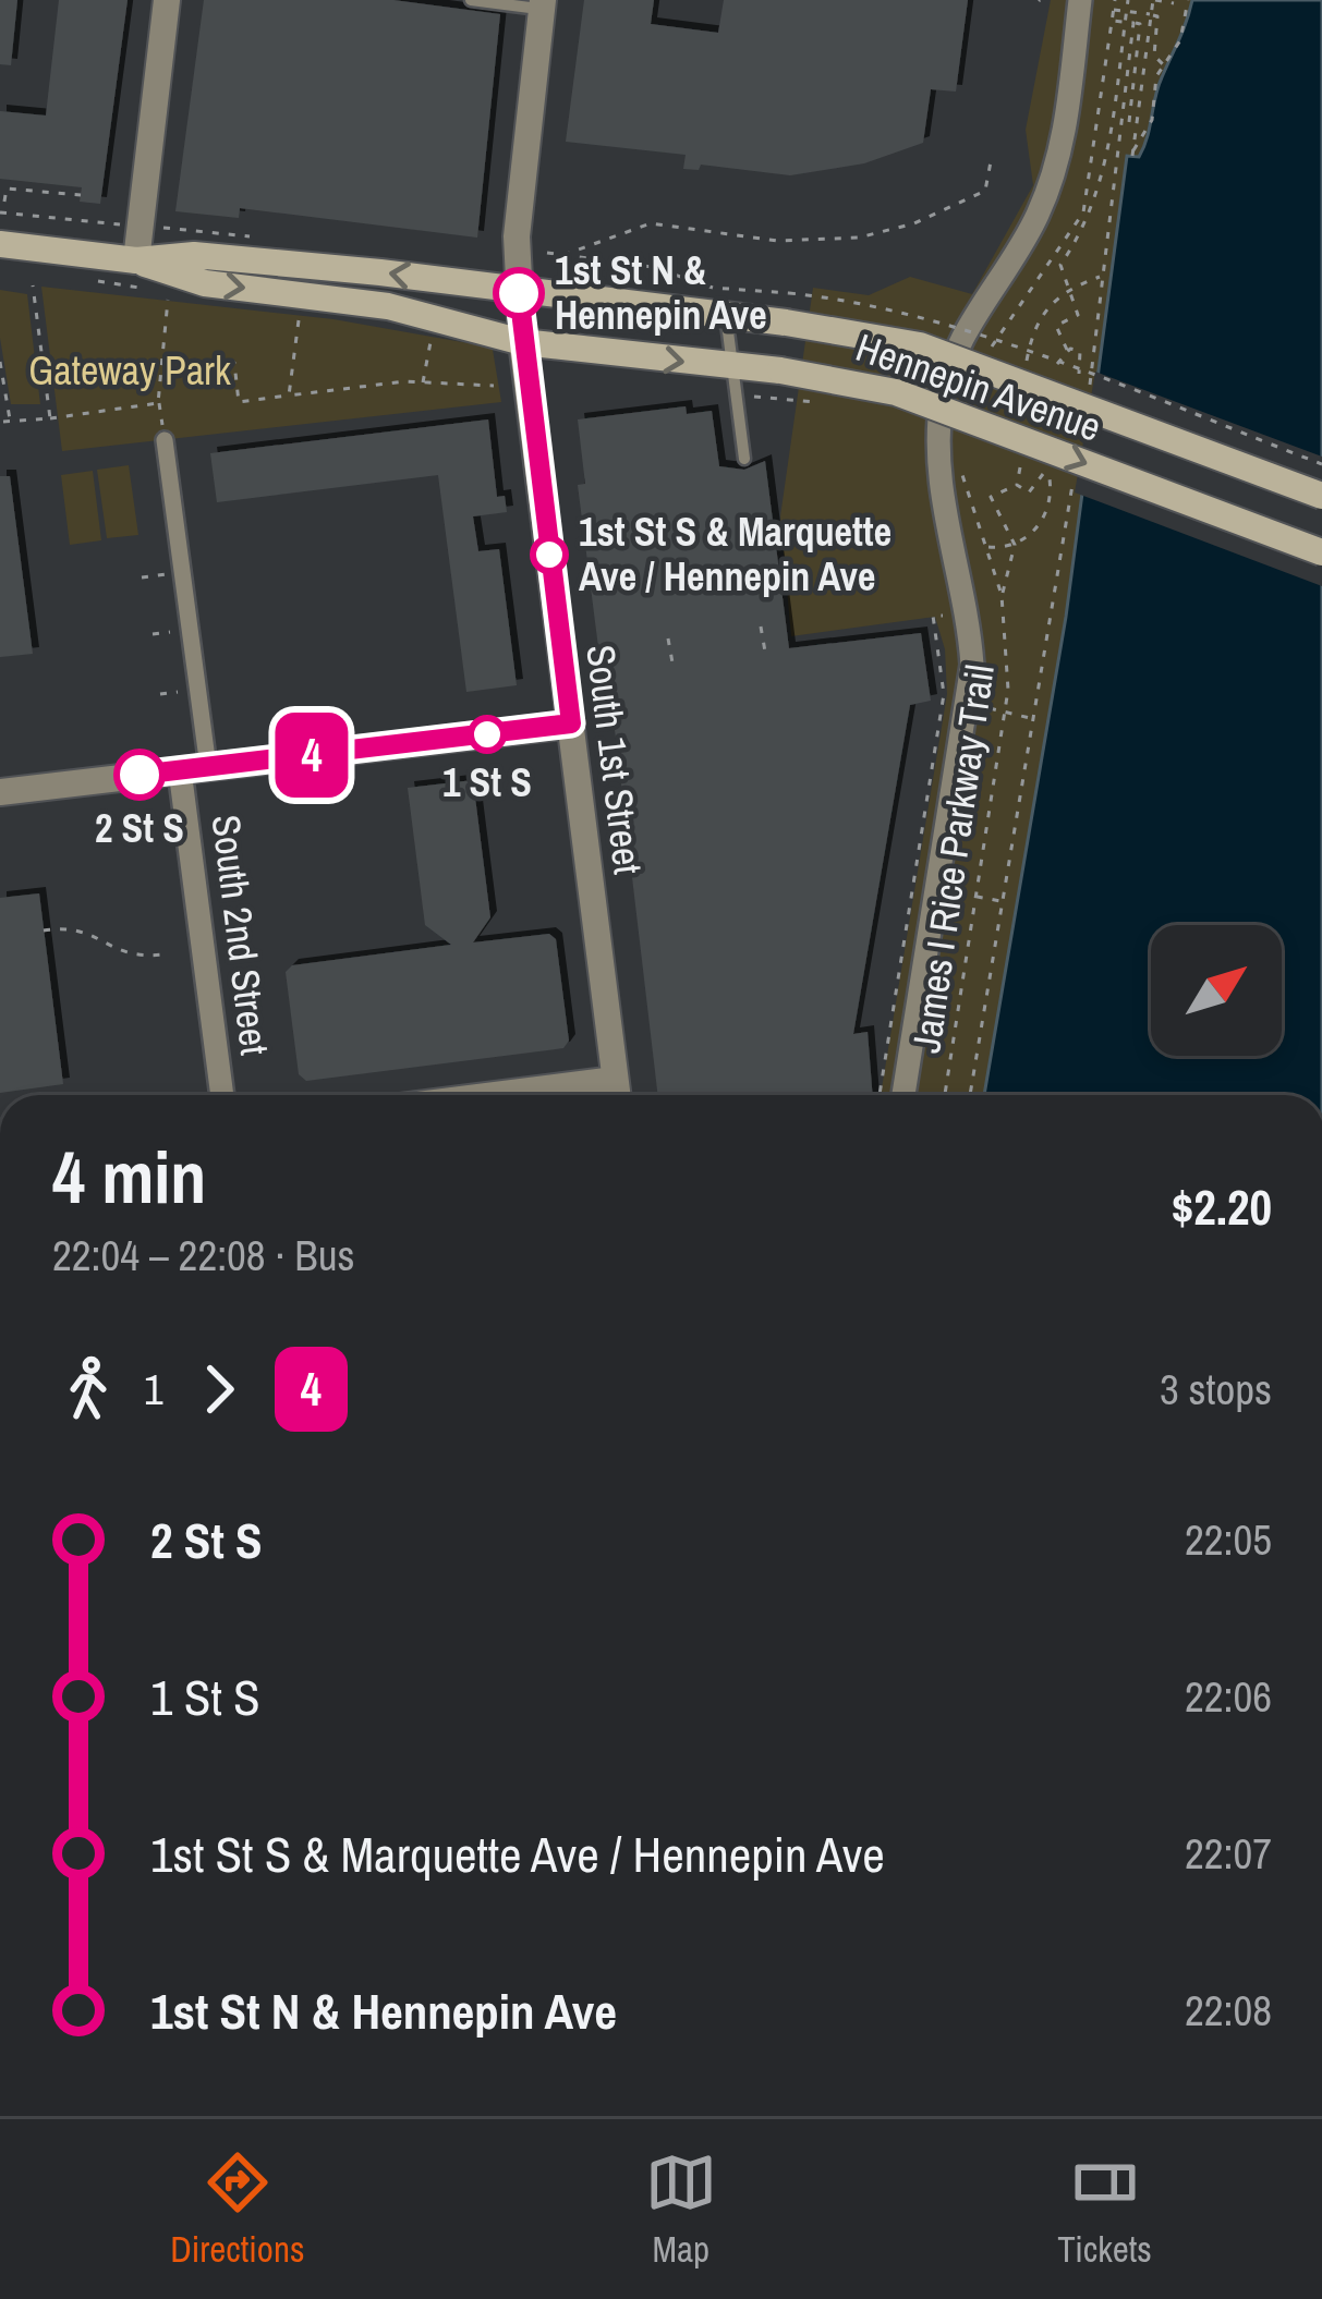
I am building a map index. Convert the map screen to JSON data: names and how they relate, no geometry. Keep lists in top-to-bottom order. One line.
{"streets":{"main road":["Hennepin Avenue"],"street":["South 1st Street","South 2nd Street"],"path":["James I Rice Parkway Trail"]},"crossings":[["Hennepin Avenue","South 1st Street"]],"parks":["Gateway Park"],"places":["1st St N & Hennepin Ave","1st St S & Marquette Ave / Hennepin Ave","1 St S","2 St S"],"lines":["bus line 4"],"north":"top right","page":{"on_map":"4","heading":["4 min","22:04 – 22:08 · Bus","$2.20"],"legs":["1","4","3 stops"],"list":[{"name":"2 St S","value":"22:05"},{"name":"1 St S","value":"22:06"},{"name":"1st St S & Marquette Ave / Hennepin Ave","value":"22:07"},{"name":"1st St N & Hennepin Ave","value":"22:08"}],"tabs":["Directions","Map","Tickets"]}}
